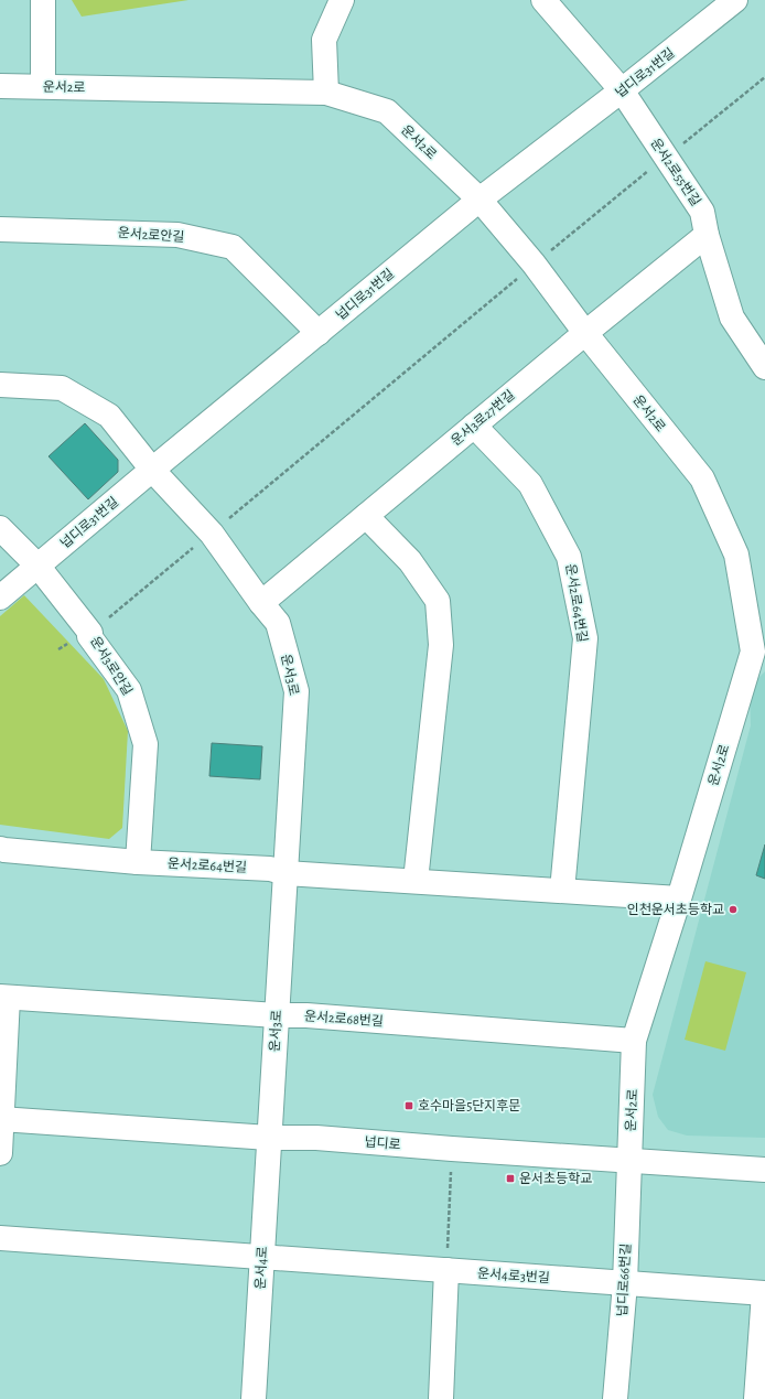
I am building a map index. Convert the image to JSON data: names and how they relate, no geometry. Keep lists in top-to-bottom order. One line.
{"streets":{"street":["넙디로31번길","운서2로","운서2로55번길","운서2로안길","운서3로27번길","운서2로64번길","운서3로안길","운서3로","운서2로68번길","넙디로","운서4로","운서4로3번길","넙디로66번길"]},"crossings":[["넙디로31번길","운서2로"],["넙디로31번길","운서2로55번길"],["넙디로31번길","운서2로안길"],["넙디로31번길","운서3로안길"],["넙디로31번길","운서3로"],["운서2로","운서3로27번길"],["운서2로","운서2로64번길"],["운서2로","운서2로68번길"],["운서2로","넙디로"],["운서2로","넙디로66번길"],["운서2로55번길","운서3로27번길"],["운서3로27번길","운서2로64번길"],["운서3로27번길","운서3로"],["운서2로64번길","운서3로안길"],["운서2로64번길","운서3로"],["운서3로","운서2로68번길"],["운서3로","넙디로"],["운서3로","운서4로"],["넙디로","운서4로"],["넙디로","넙디로66번길"],["운서4로","운서4로3번길"],["운서4로3번길","넙디로66번길"]],"places":{"other":["인천운서초등학교"],"transit":["호수마을5단지후문","운서초등학교"]}}
